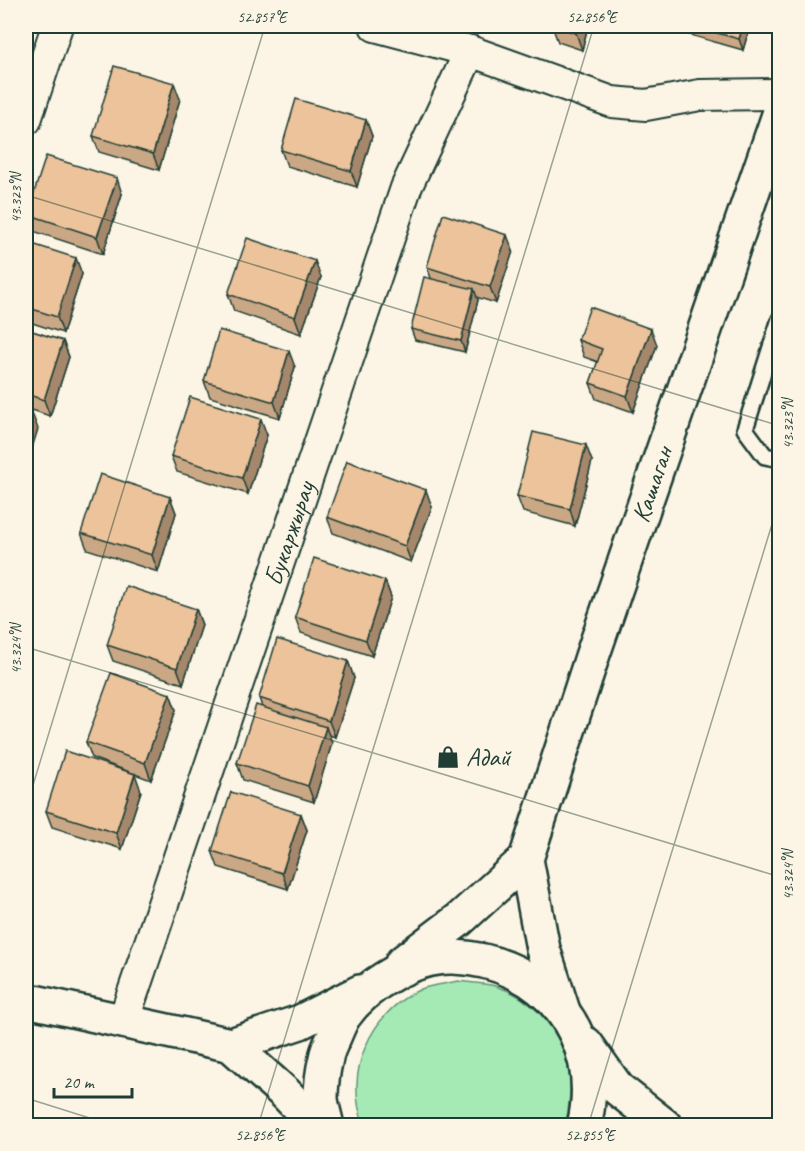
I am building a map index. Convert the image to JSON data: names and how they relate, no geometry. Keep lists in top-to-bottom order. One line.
{"streets":{"street":["Кашаган","Букаржырау"]},"places":{"shop":["Адай"]},"scale_bar":"20 m","coordinates":["52.857°E","52.856°E","43.323°N","43.324°N","52.855°E"]}
